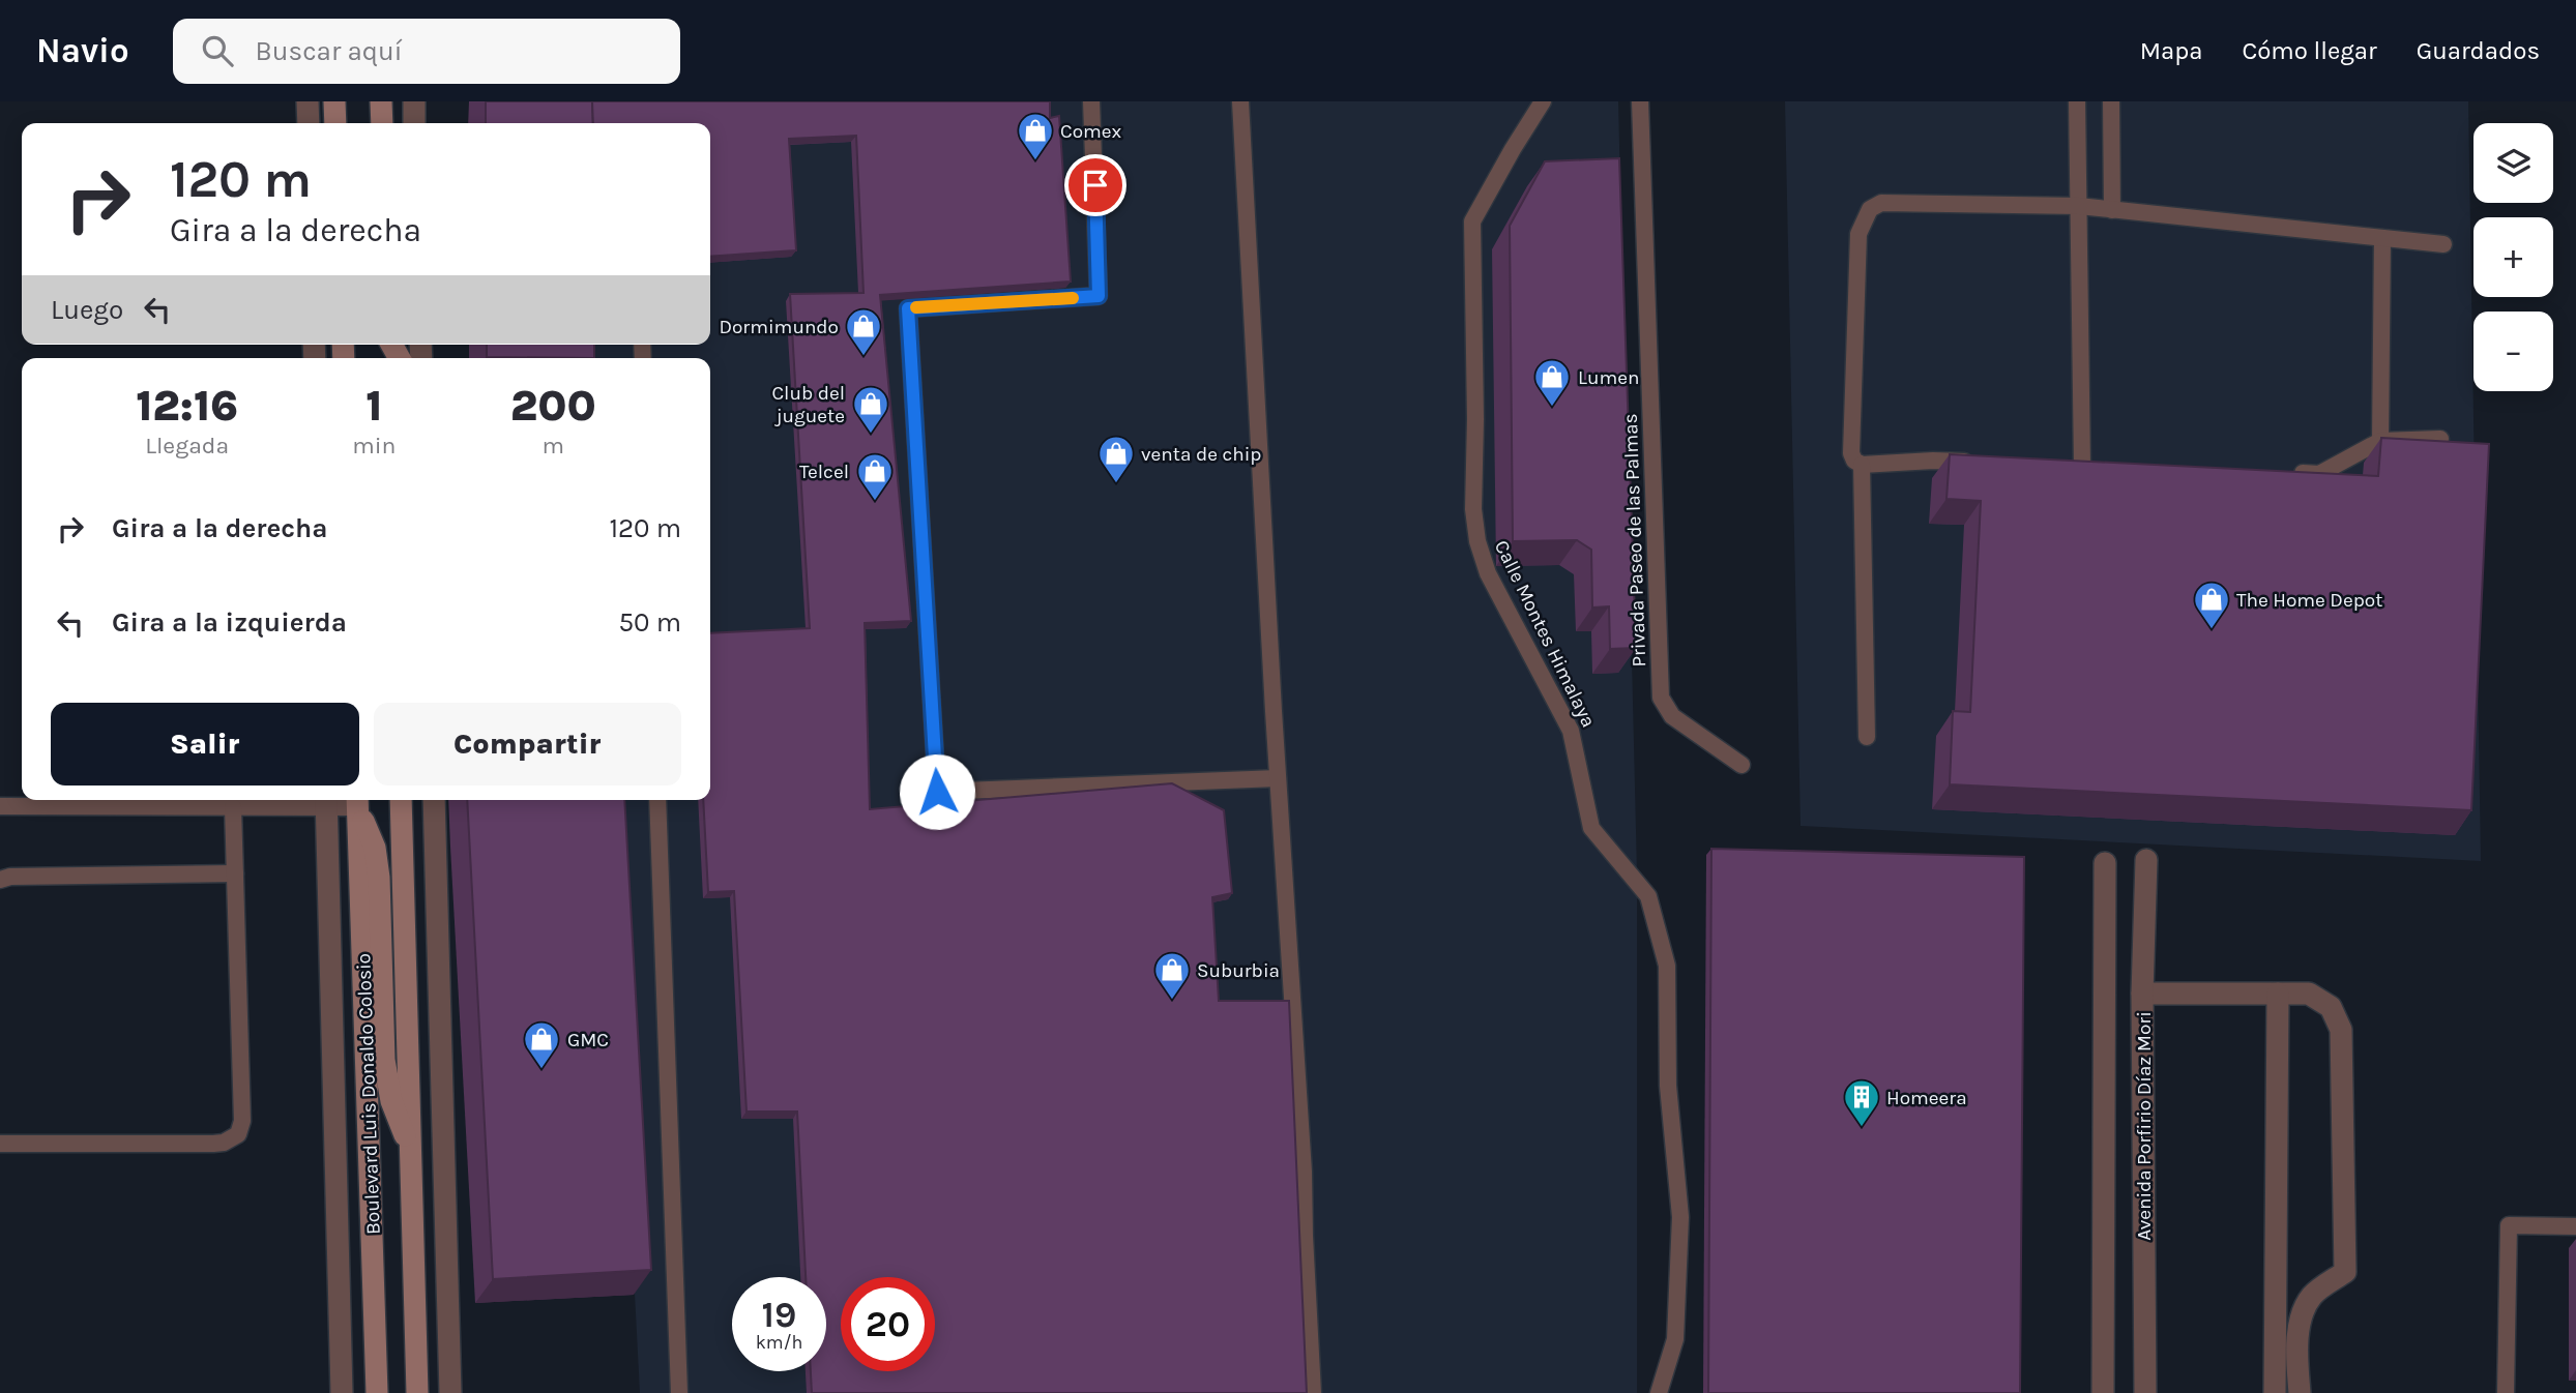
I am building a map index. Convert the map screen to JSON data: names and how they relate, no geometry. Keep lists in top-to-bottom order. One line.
{"streets":{"main road":["Boulevard Luis Donaldo Colosio"],"street":["Avenida Porfirio Díaz Mori"],"lane":["Privada Paseo de las Palmas","Calle Montes Himalaya"]},"places":{"shop":["Comex","Dormimundo","Lumen","Club del juguete","venta de chip","Telcel","The Home Depot","Suburbia","GMC"],"building":["Homeera"]},"page":{"header":"Navio","search":"Buscar aquí","nav":["Mapa","Cómo llegar","Guardados"],"map_buttons":["+","−"],"turn":["120 m","Gira a la derecha"],"then":"Luego","eta":["12:16","Llegada","1","min","200","m"],"list":[{"name":"Gira a la derecha","value":"120 m"},{"name":"Gira a la izquierda","value":"50 m"}],"buttons":["Salir","Compartir"],"speed":"19 km/h","limit":"20"}}
